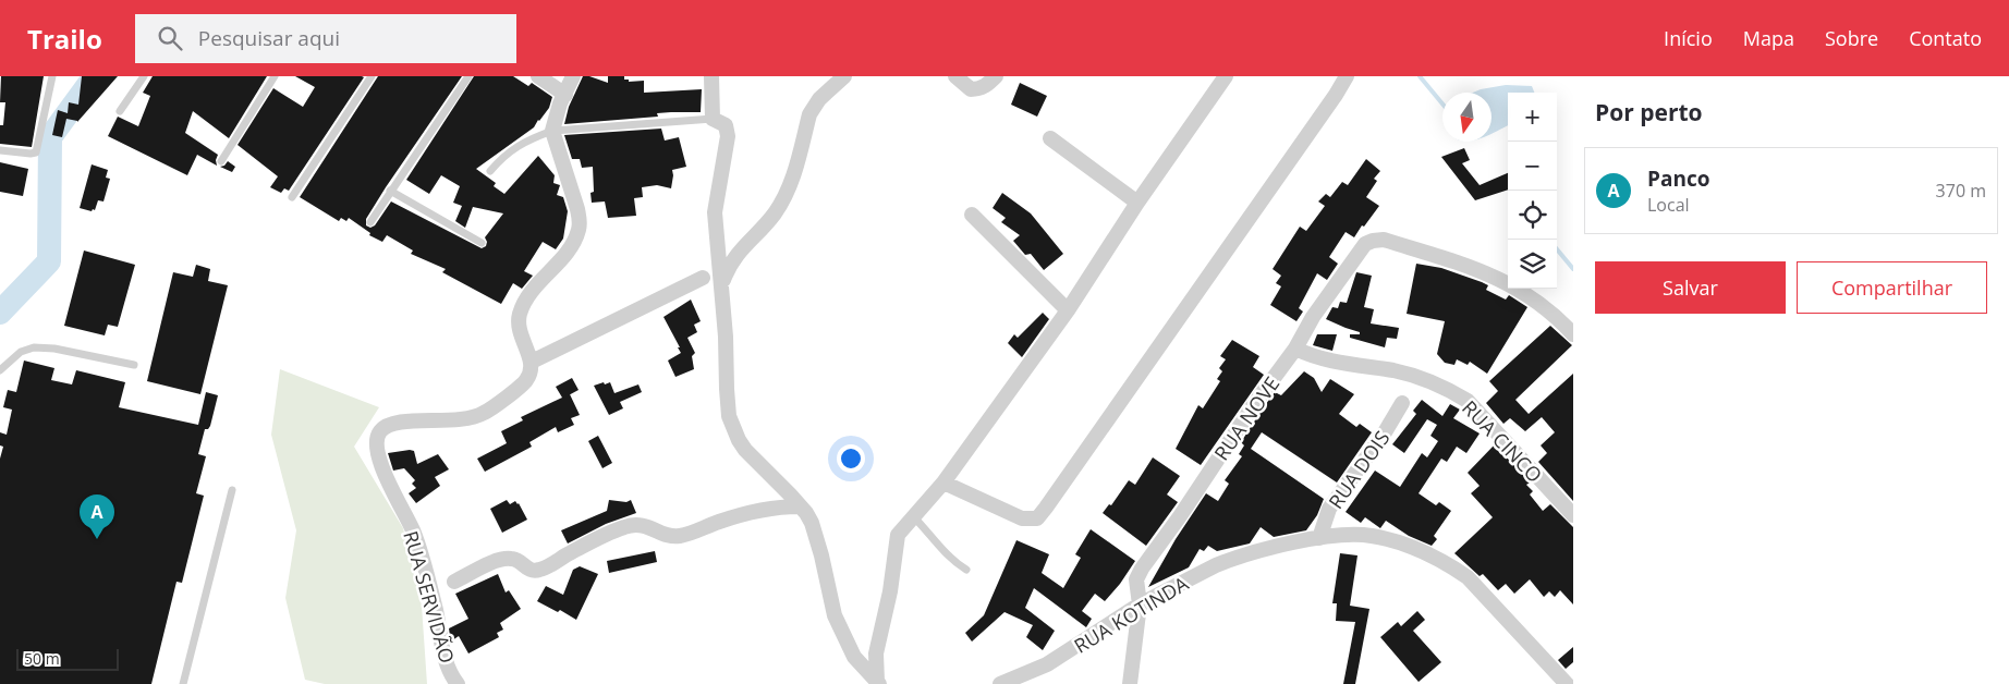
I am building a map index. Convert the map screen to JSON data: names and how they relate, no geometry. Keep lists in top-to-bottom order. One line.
{"streets":{"street":["RUA NOVE","RUA CINCO","RUA DOIS","RUA SERVIDÃO","RUA KOTINDA"]},"crossings":[["RUA NOVE","RUA CINCO"],["RUA NOVE","RUA KOTINDA"],["RUA DOIS","RUA KOTINDA"]],"scale_bar":"50 m","north":"bottom","page":{"header":"Trailo","search":"Pesquisar aqui","nav":["Início","Mapa","Sobre","Contato"],"heading":"Por perto","map_buttons":["+","−"],"list":[{"mark":"A","name":"Panco","note":"Local","value":"370 m"}],"buttons":["Salvar","Compartilhar"],"pins":"A","scale":"50 m"}}
